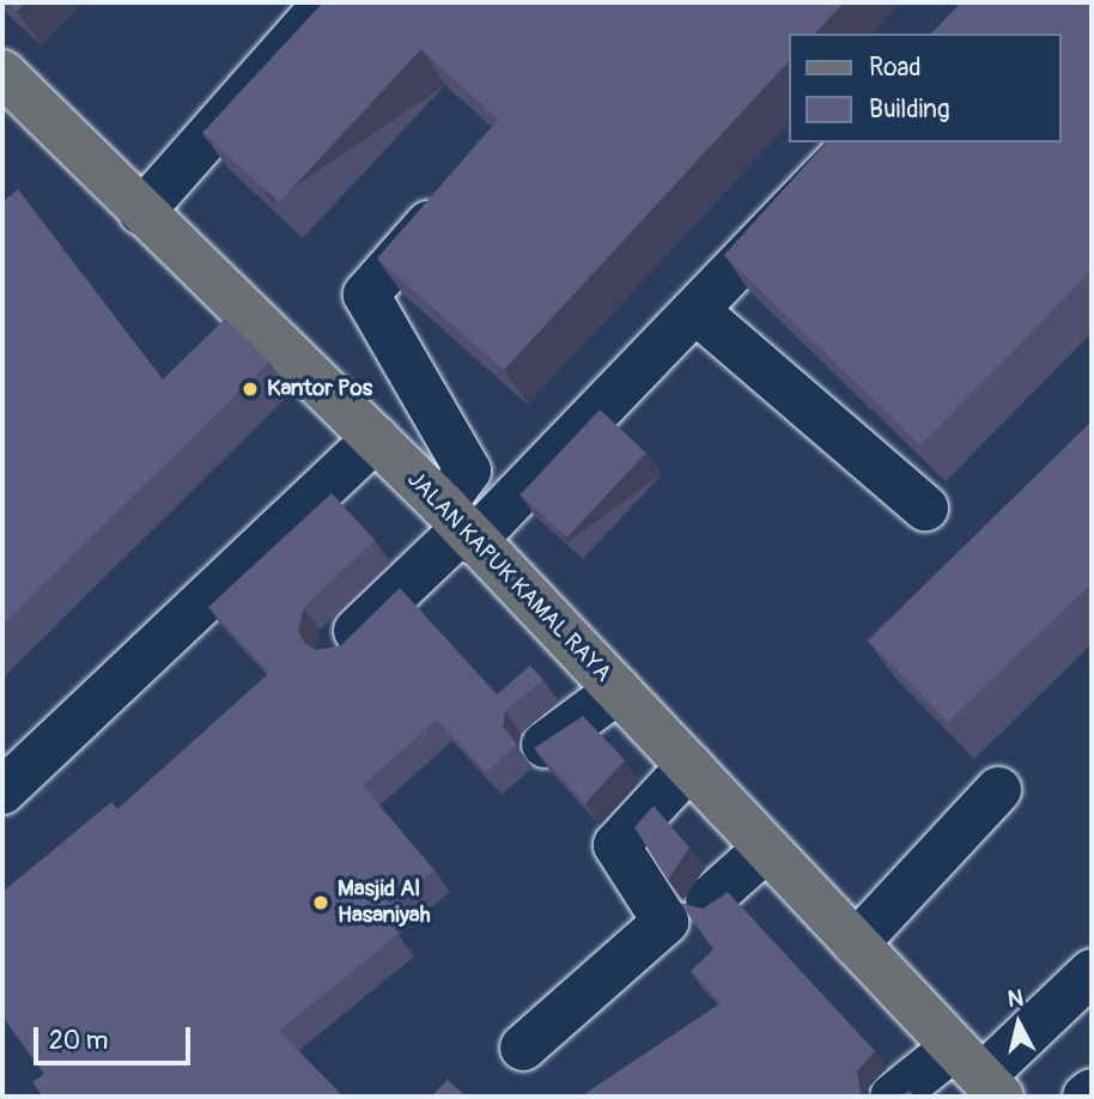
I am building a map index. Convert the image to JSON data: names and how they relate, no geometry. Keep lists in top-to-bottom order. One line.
{"streets":{"main road":["JALAN KAPUK KAMAL RAYA"]},"places":["Kantor Pos","Masjid Al Hasaniyah"],"legend":["Road","Building"],"scale_bar":"20 m","north":"top"}
